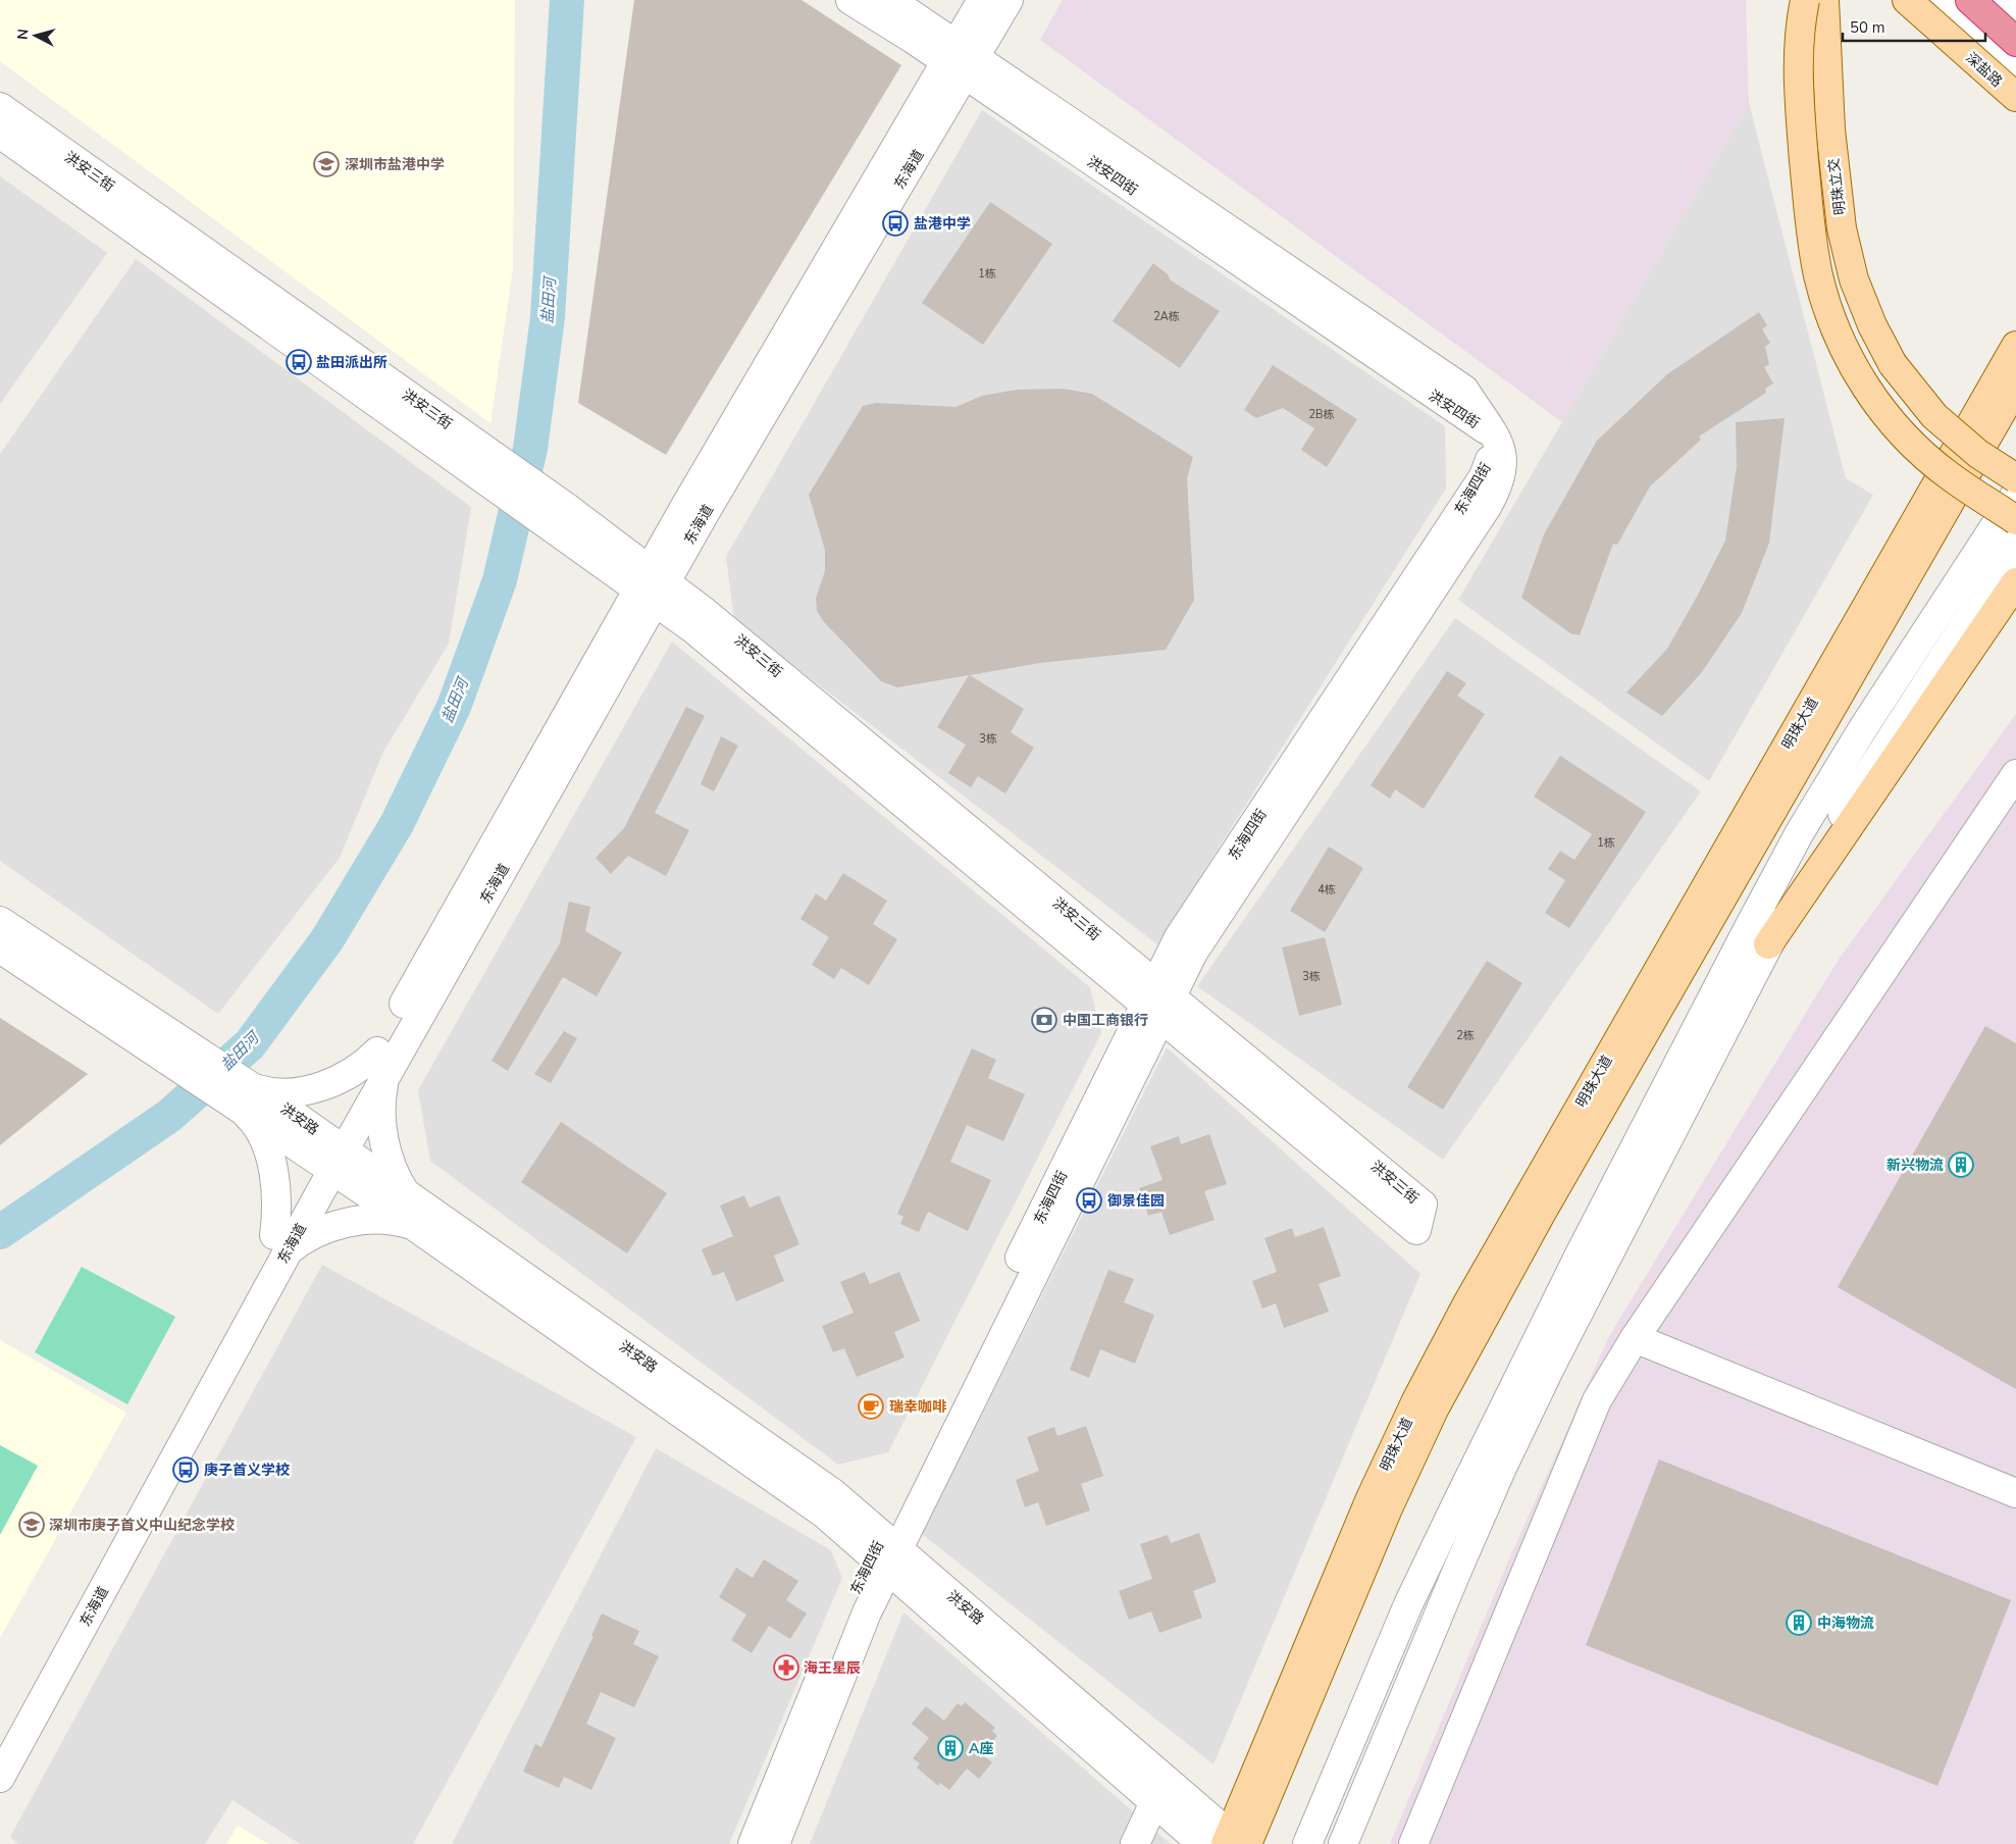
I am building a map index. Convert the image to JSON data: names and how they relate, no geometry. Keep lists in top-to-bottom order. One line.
{"streets":{"main road":["深盐路","明珠立交","明珠大道"],"street":["东海道","洪安三街","洪安四街","东海四街","洪安路"]},"crossings":[["东海道","洪安三街"],["东海道","洪安四街"],["东海道","洪安路"],["洪安三街","东海四街"],["洪安四街","东海四街"],["东海四街","洪安路"],["明珠大道","洪安路"]],"water":["盐田河"],"places":{"school or university":["深圳市盐港中学","深圳市庚子首义中山纪念学校"],"bus stop":["盐港中学","盐田派出所","御景佳园","庚子首义学校"],"bank":["中国工商银行"],"building":["新兴物流","中海物流","A座"],"cafe":["瑞幸咖啡"],"pharmacy":["海王星辰"]},"house_numbers":["1栋","2A栋","2B栋","3栋","1栋","4栋","3栋","2栋"],"scale_bar":"50 m","north":"left"}
